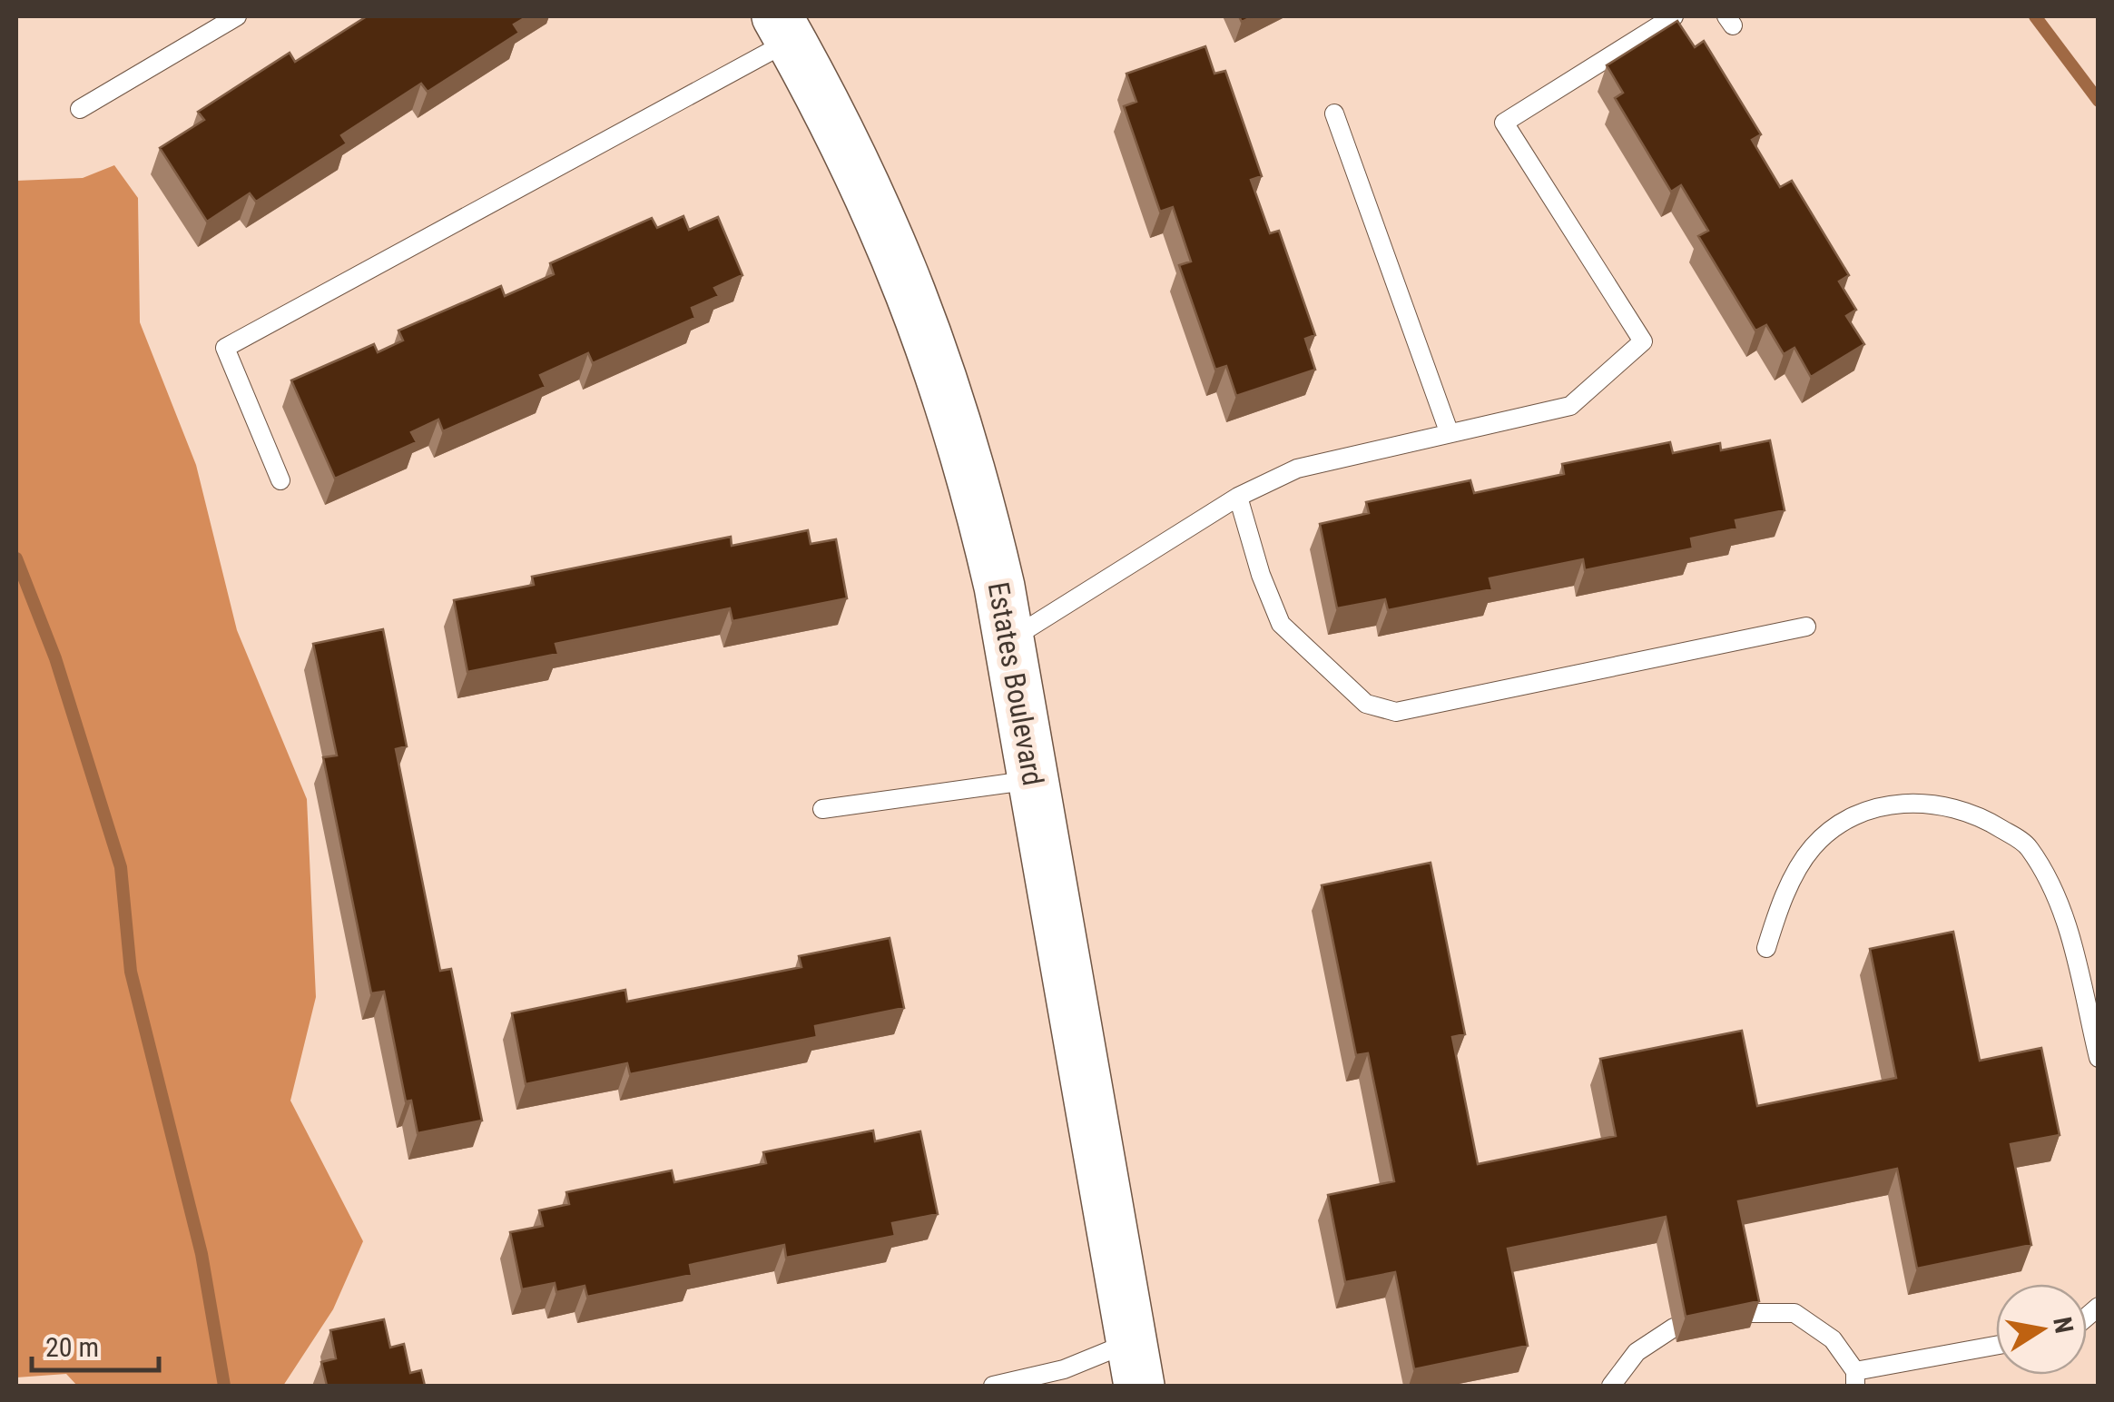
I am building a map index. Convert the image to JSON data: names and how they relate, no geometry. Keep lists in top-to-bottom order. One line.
{"streets":{"street":["Estates Boulevard"]},"scale_bar":"20 m","north":"right"}
